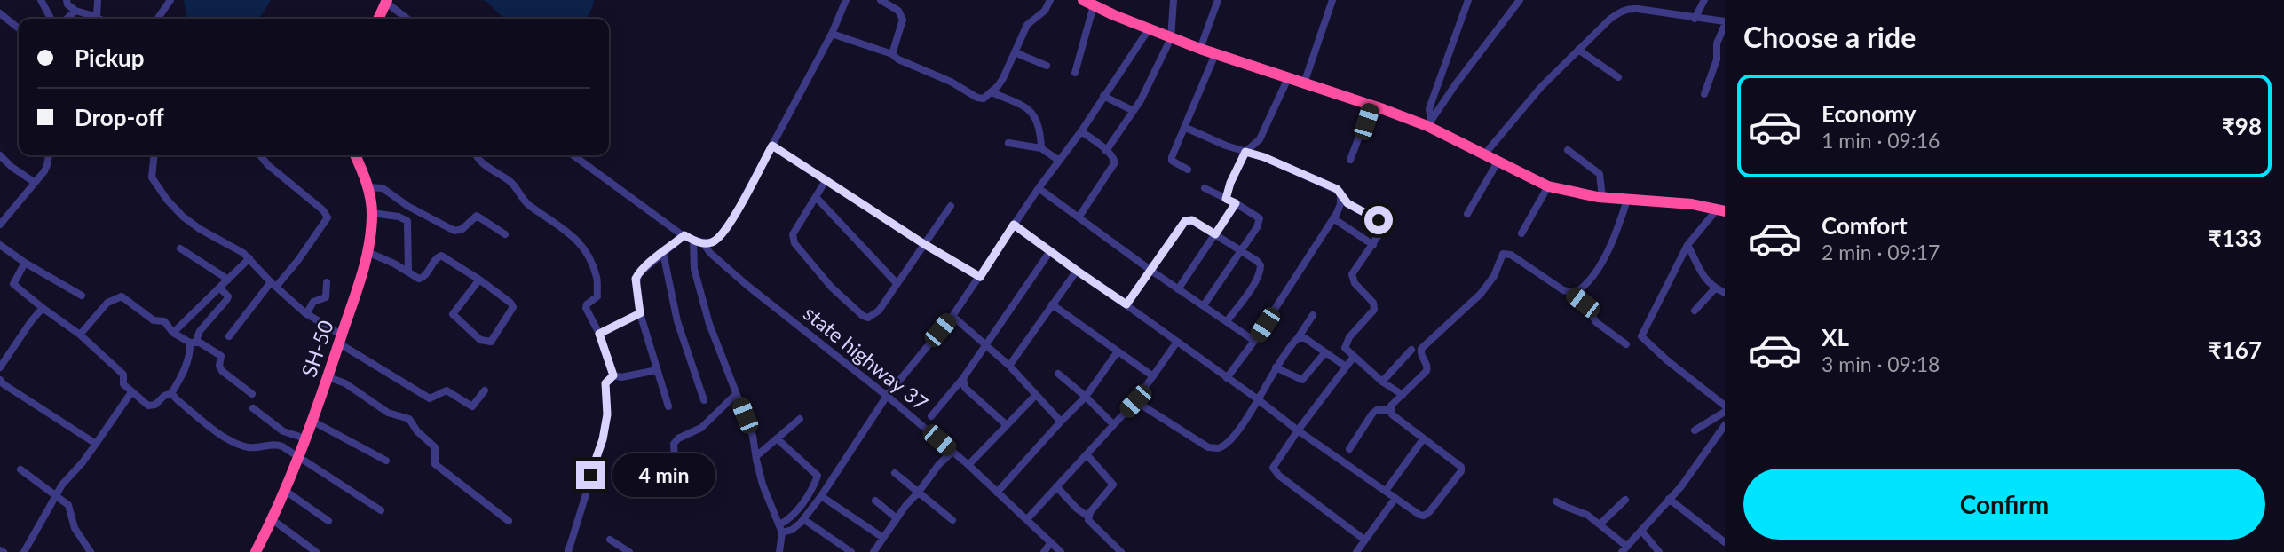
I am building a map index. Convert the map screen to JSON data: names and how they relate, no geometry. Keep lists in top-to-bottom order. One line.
{"streets":{"highway":["SH-50"],"street":["state highway 37"]},"page":{"heading":"Choose a ride","banner":["Pickup","Drop-off"],"list":[{"name":"Economy","note":"1 min · 09:16","value":"₹98"},{"name":"Comfort","note":"2 min · 09:17","value":"₹133"},{"name":"XL","note":"3 min · 09:18","value":"₹167"}],"bubble":"4 min","buttons":"Confirm"}}
